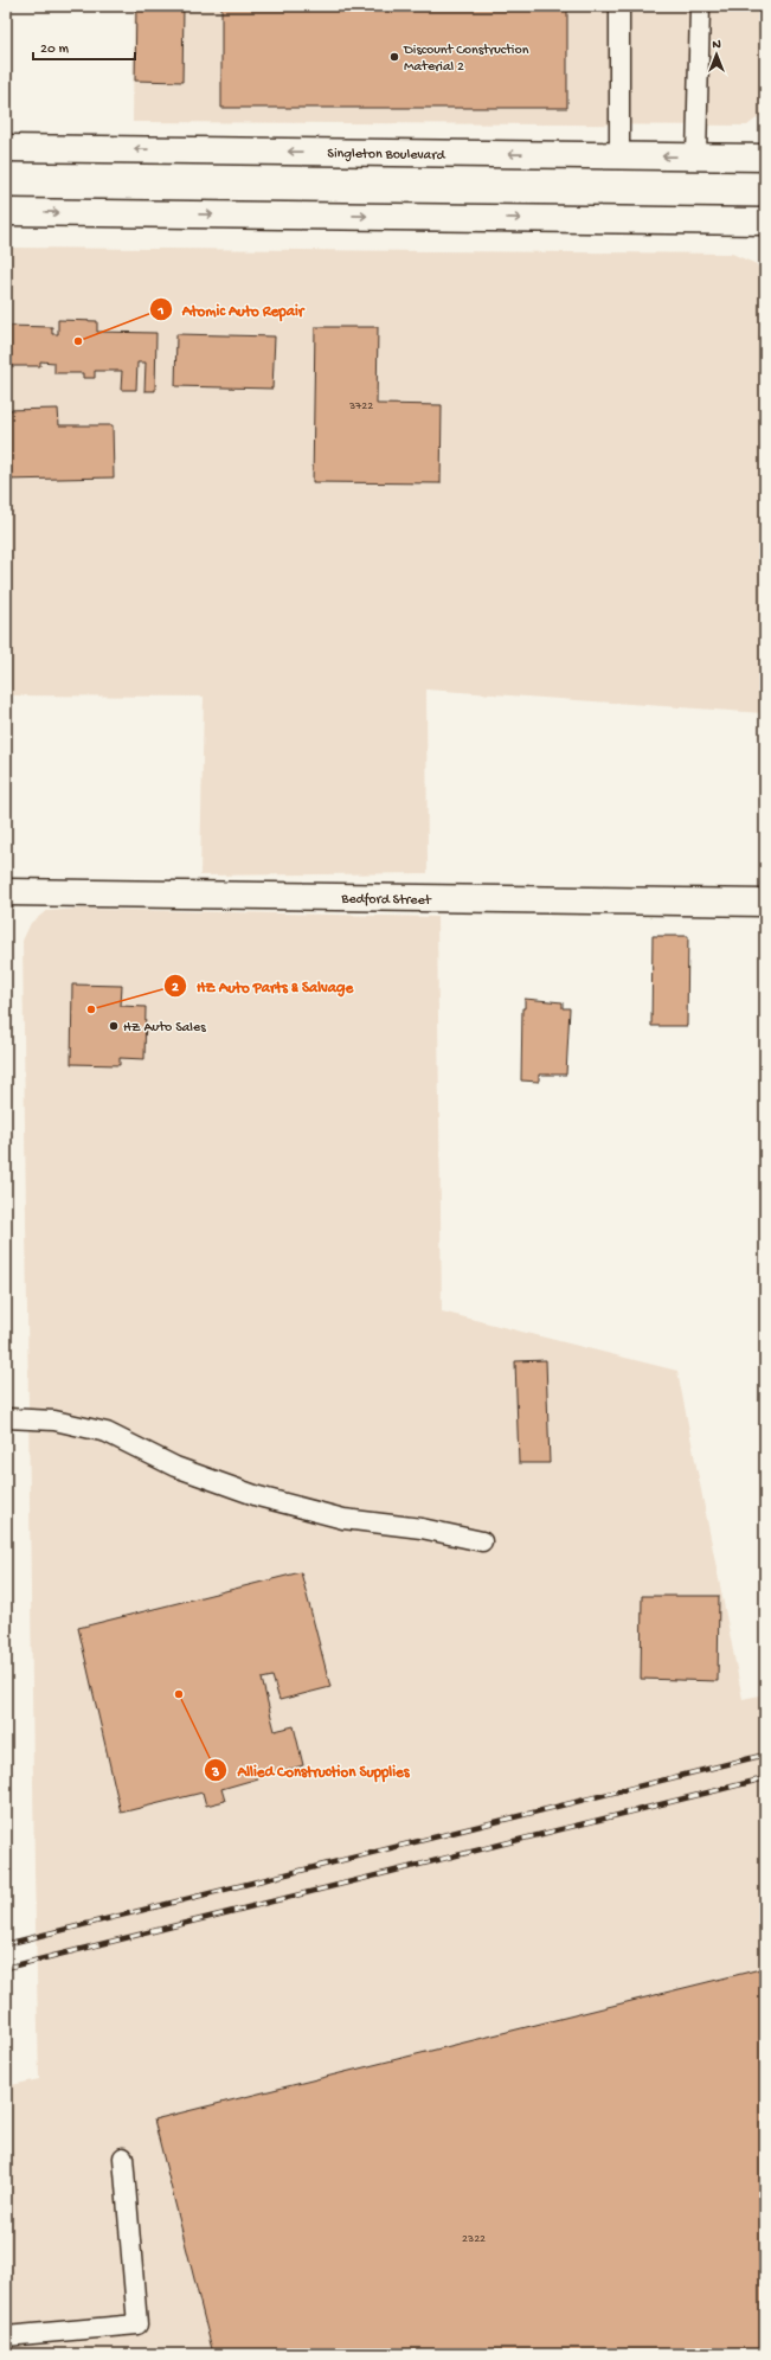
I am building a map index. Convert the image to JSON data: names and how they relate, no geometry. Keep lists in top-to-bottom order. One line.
{"streets":{"main road":["Singleton Boulevard","Bedford Street"]},"places":["Discount Construction Material 2","Atomic Auto Repair","HZ Auto Parts & Salvage","HZ Auto Sales","Allied Construction Supplies"],"house_numbers":["3722","2322"],"scale_bar":"20 m","north":"top"}
